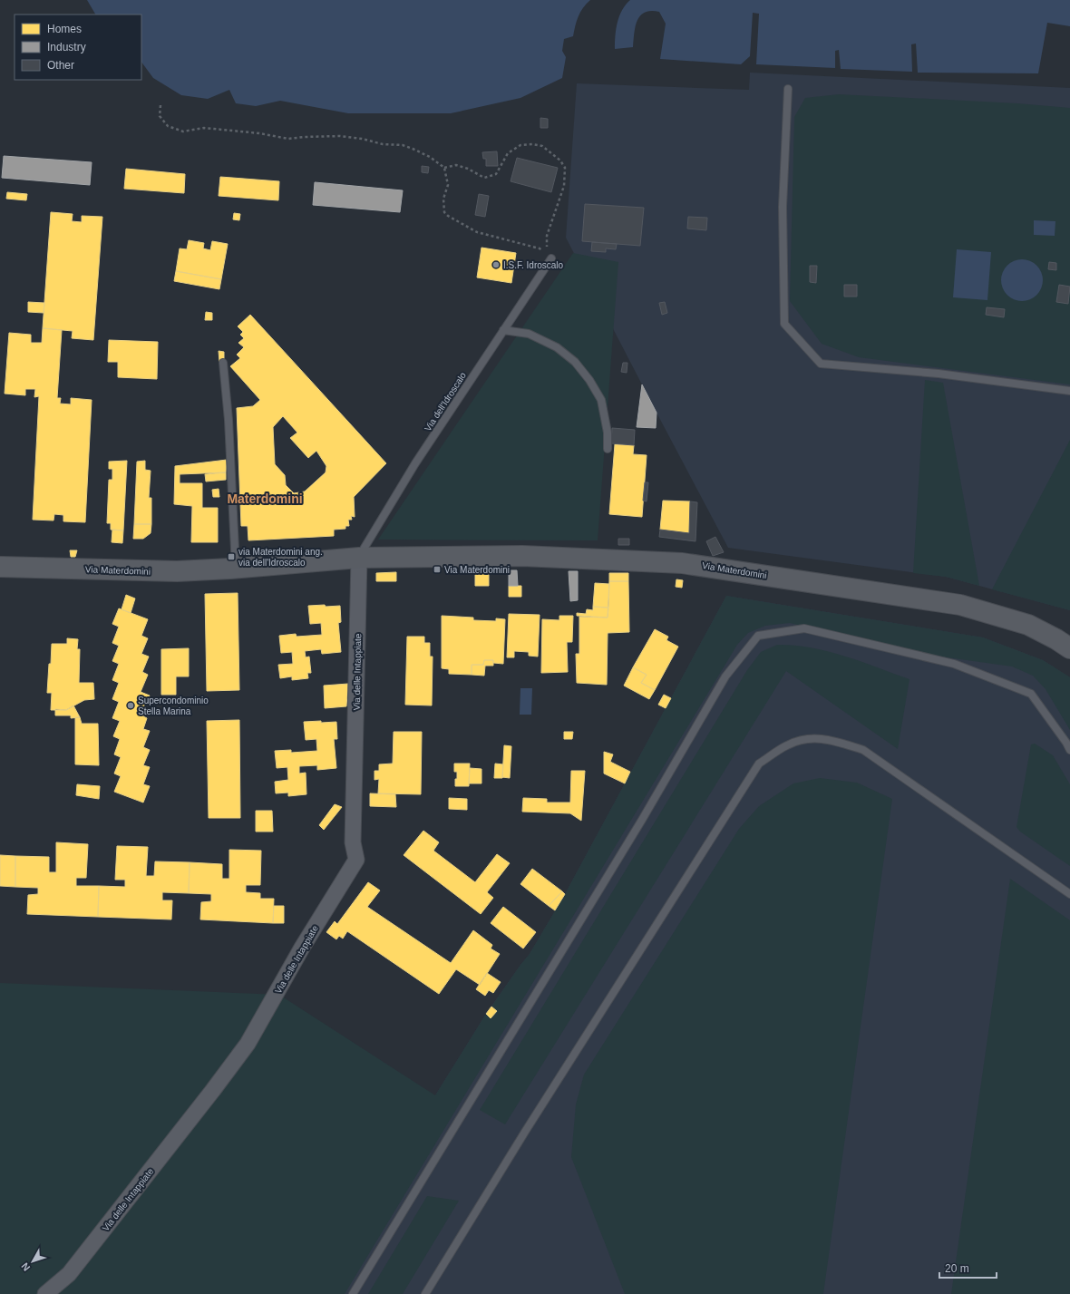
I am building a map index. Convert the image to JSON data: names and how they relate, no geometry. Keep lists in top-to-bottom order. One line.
{"streets":{"street":["Via Materdomini","Via delle Intappiate"],"lane":["Via dell'Idroscalo"]},"crossings":[["Via dell'Idroscalo","Via Materdomini"],["Via dell'Idroscalo","Via delle Intappiate"],["Via Materdomini","Via delle Intappiate"]],"districts":["Materdomini"],"places":{"other":["I.S.F. Idroscalo","Supercondominio Stella Marina"],"transit":["via Materdomini ang. via dell'Idroscalo","Via Materdomini"]},"legend":["Homes","Industry","Other"],"scale_bar":"20 m","north":"bottom left"}
